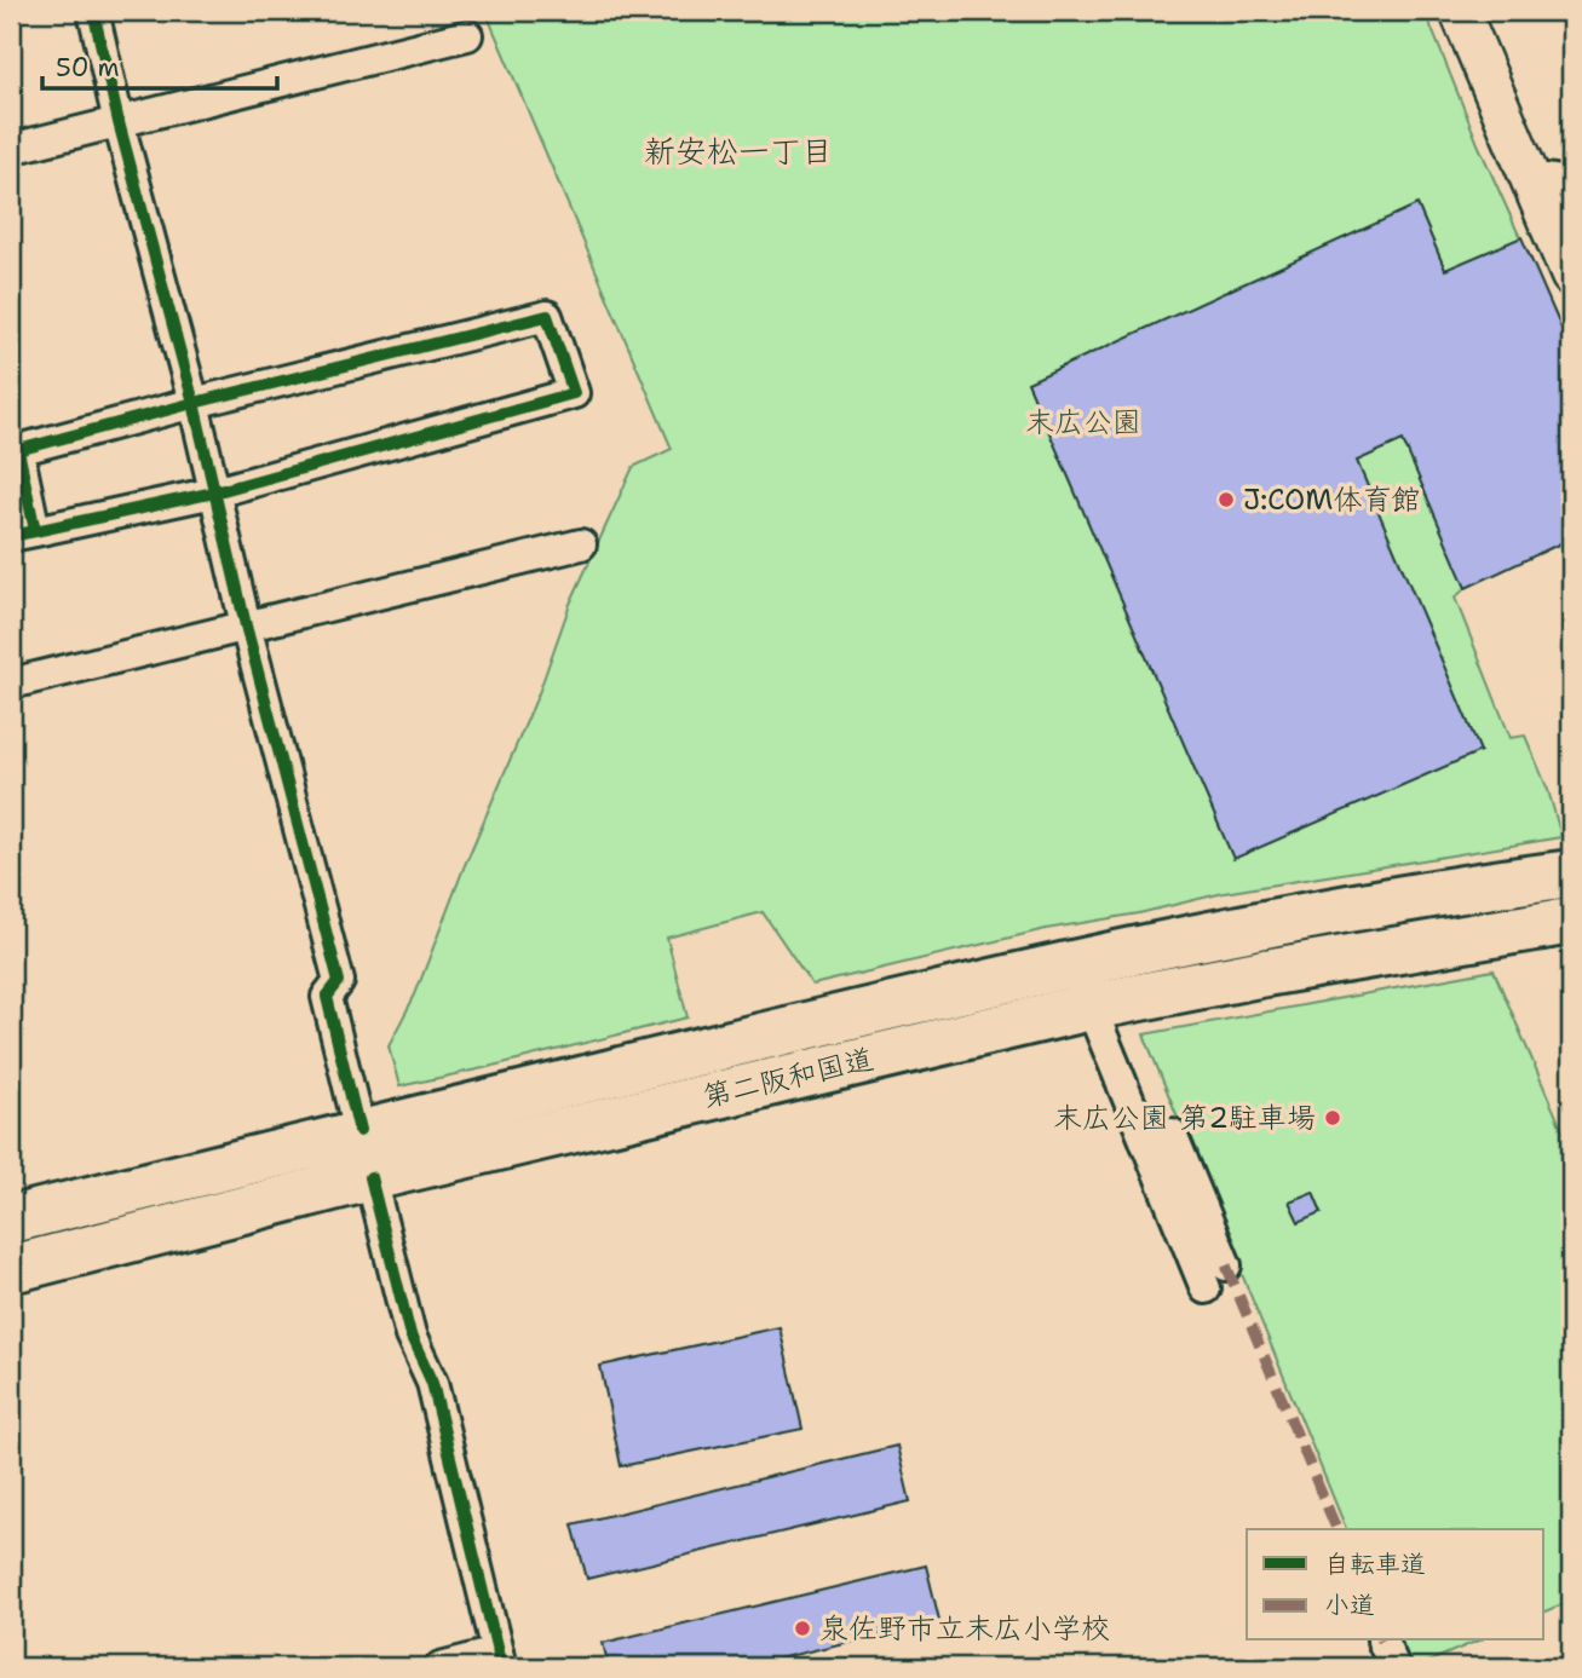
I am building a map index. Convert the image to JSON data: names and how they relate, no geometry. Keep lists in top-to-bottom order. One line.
{"streets":{"highway":["第二阪和国道"]},"districts":["新安松一丁目"],"parks":["末広公園"],"places":["J:COM体育館","末広公園 第2駐車場","泉佐野市立末広小学校"],"legend":["自転車道","小道"],"scale_bar":"50 m"}
